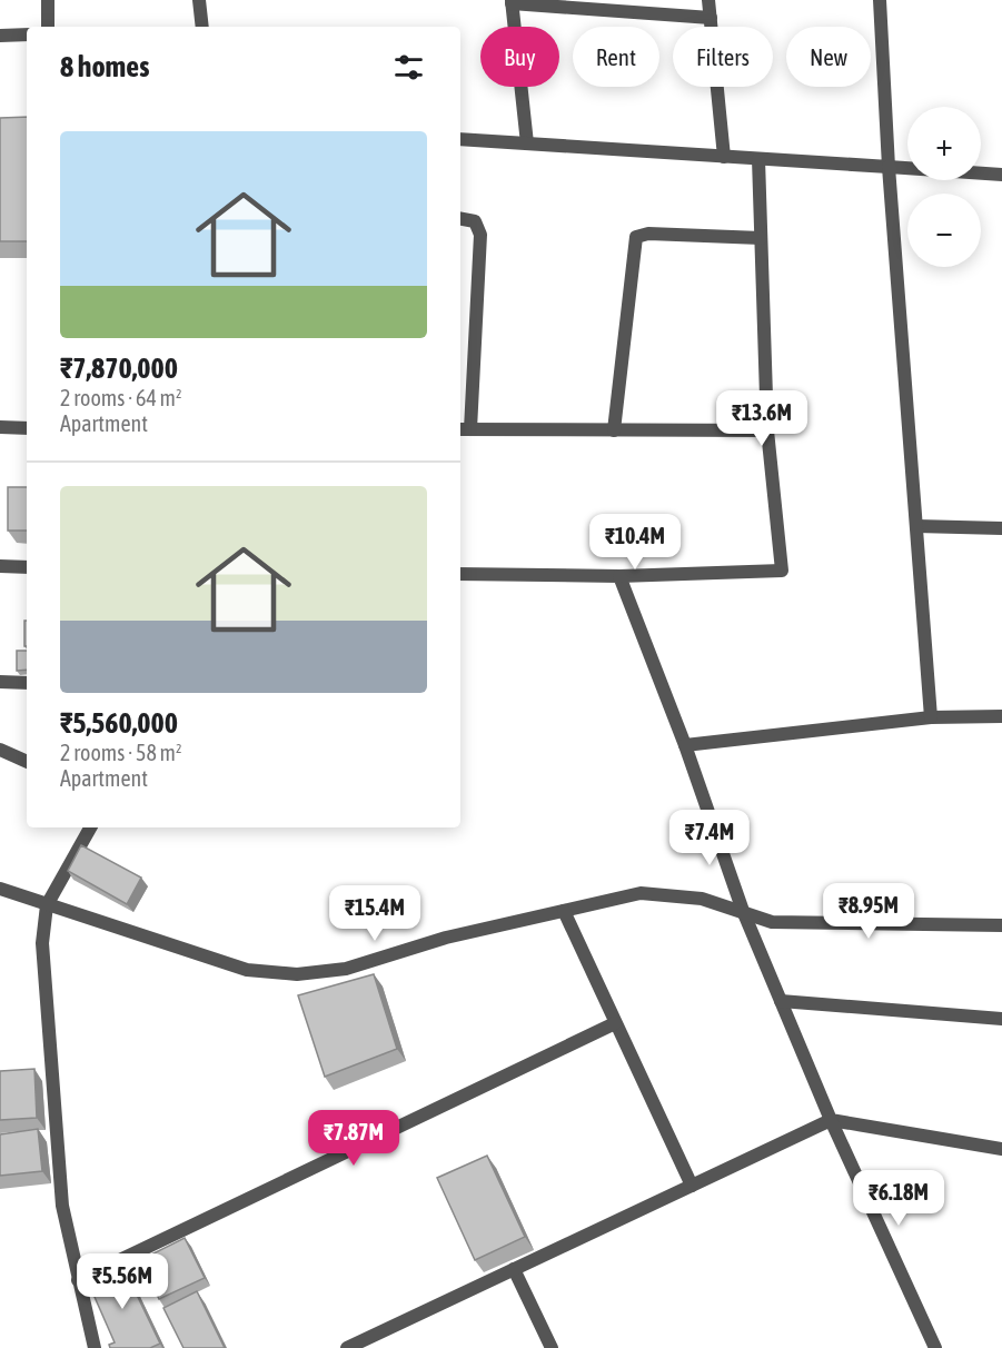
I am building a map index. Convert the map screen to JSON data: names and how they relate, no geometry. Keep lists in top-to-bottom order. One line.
{"page":{"chip":["Buy","Rent","Filters","New"],"heading":"8 homes","map_buttons":["+","−"],"list":[{"name":"₹7,870,000","note":"2 rooms · 64 m² · Apartment"},{"name":"₹5,560,000","note":"2 rooms · 58 m² · Apartment"}],"price":["₹13.6M","₹10.4M","₹7.4M","₹8.95M","₹15.4M","₹7.87M","₹6.18M","₹5.56M"]}}
